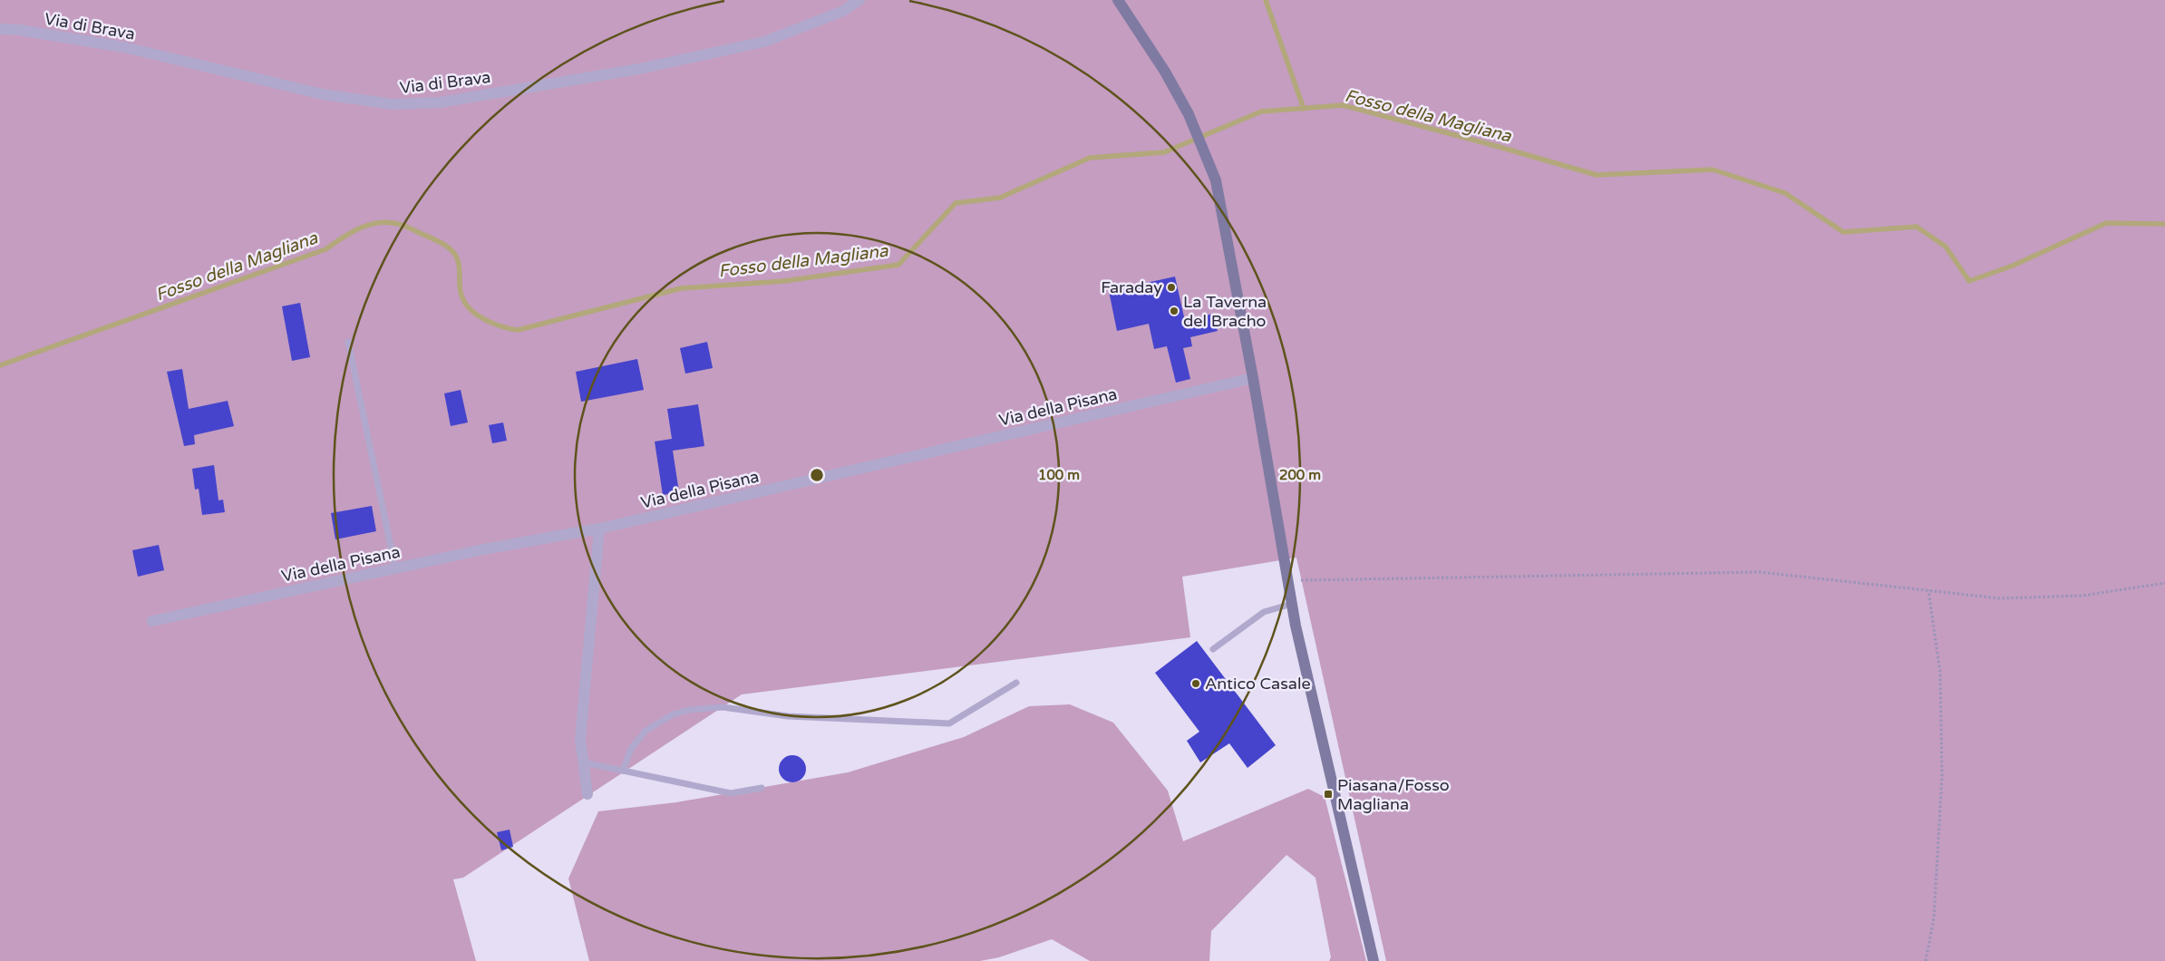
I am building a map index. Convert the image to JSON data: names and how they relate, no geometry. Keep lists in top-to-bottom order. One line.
{"streets":{"street":["Via di Brava","Via della Pisana"]},"water":["Fosso della Magliana"],"places":{"other":["Faraday","La Taverna del Bracho","Antico Casale"],"transit":["Piasana/Fosso Magliana"]},"rings":["100 m","200 m"]}
